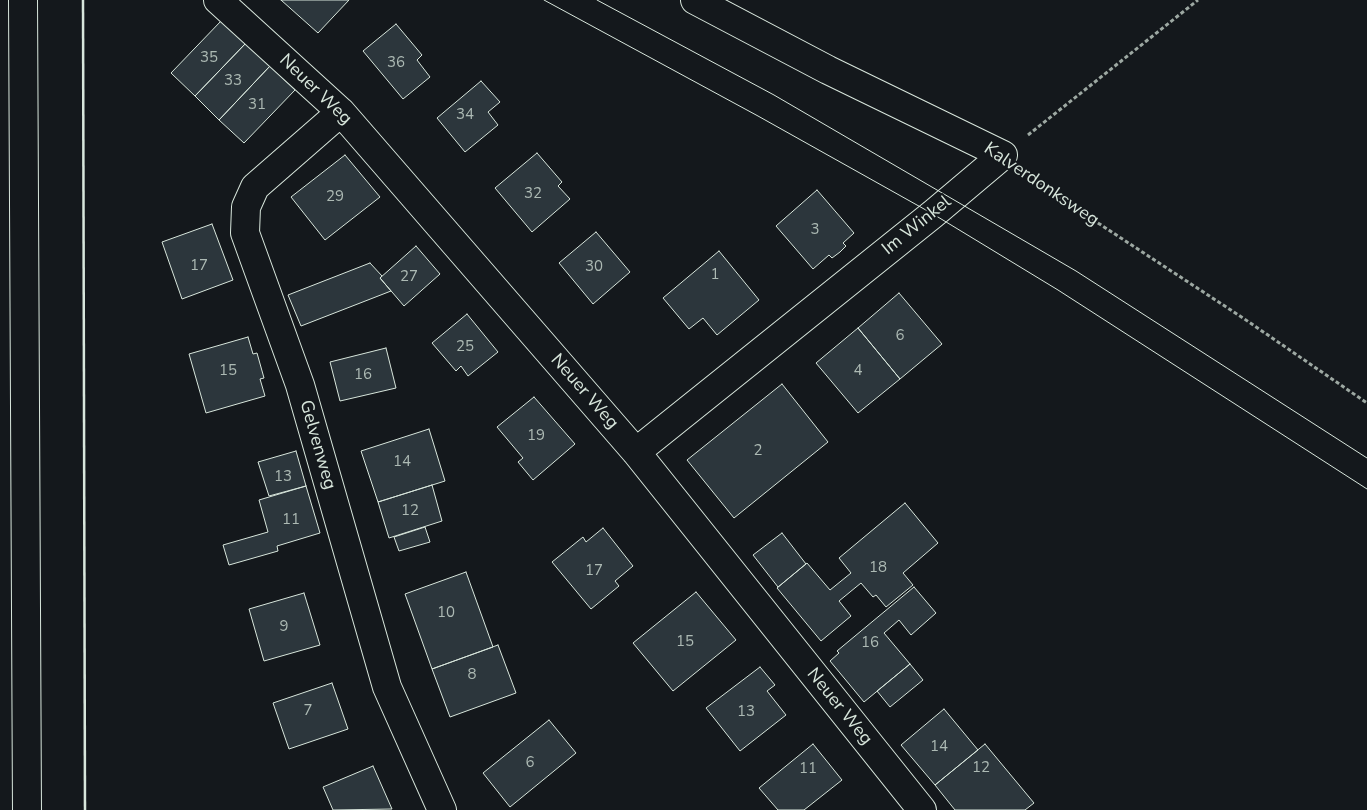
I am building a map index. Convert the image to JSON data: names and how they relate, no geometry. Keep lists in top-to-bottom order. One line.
{"streets":{"main road":["Neuer Weg","Kalverdonksweg","Im Winkel","Gelvenweg"]},"crossings":[["Neuer Weg","Im Winkel"],["Neuer Weg","Gelvenweg"],["Kalverdonksweg","Im Winkel"]],"house_numbers":["35","36","33","31","34","32","29","3","17","30","1","27","6","25","15","4","16","19","2","14","13","12","11","18","17","10","9","15","16","8","7","13","14","6","12","11"]}
